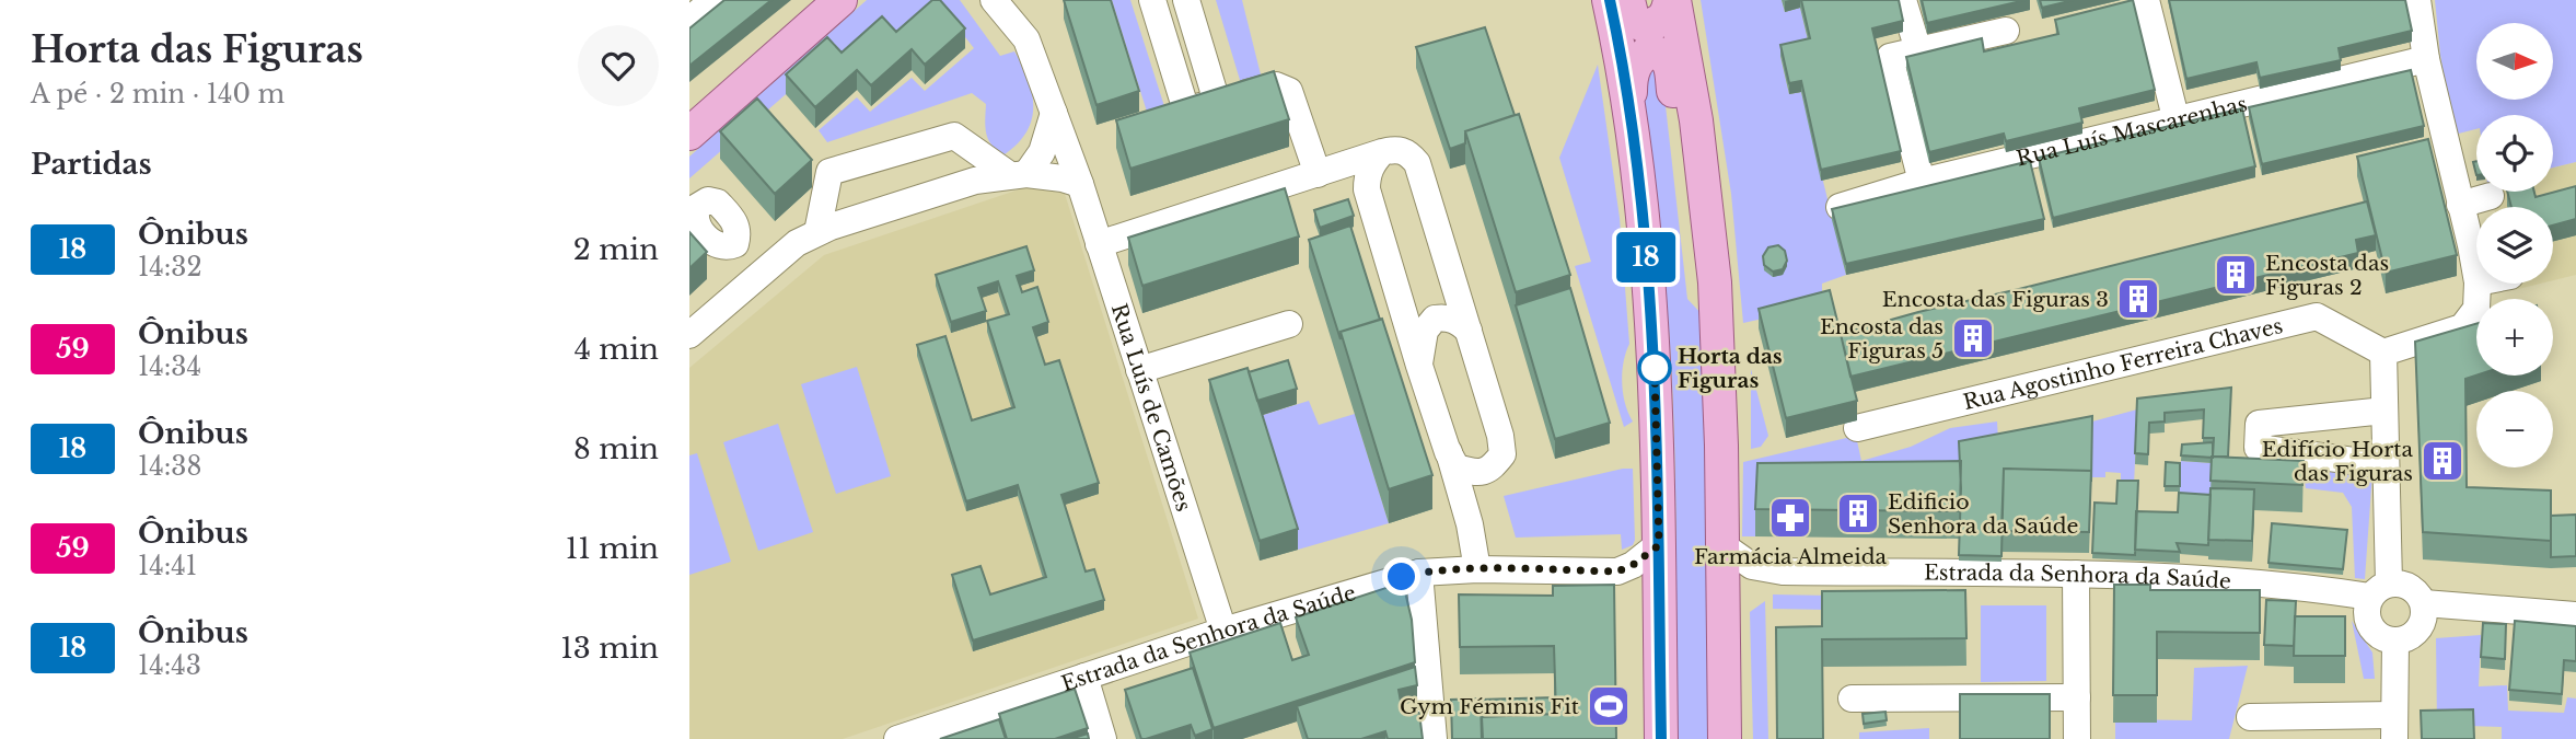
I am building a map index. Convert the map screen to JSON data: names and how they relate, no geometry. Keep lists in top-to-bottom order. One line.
{"streets":{"street":["Rua Luís Mascarenhas","Rua Agostinho Ferreira Chaves","Rua Luís de Camões","Estrada da Senhora da Saúde"]},"crossings":[["Rua Luís de Camões","Estrada da Senhora da Saúde"]],"places":{"building":["Encosta das Figuras 2","Encosta das Figuras 3","Encosta das Figuras 5","Edifício Horta das Figuras","Edificio Senhora da Saúde"],"other":["Horta das Figuras"],"pharmacy":["Farmácia Almeida"],"sports":["Gym Féminis Fit"]},"lines":["bus line 18"],"north":"right","page":{"heading":[["Horta das Figuras","A pé · 2 min · 140 m"],"Partidas"],"on_map":"18","map_buttons":["+","−"],"list":[{"mark":"18","name":"Ônibus","note":"14:32","value":"2 min"},{"mark":"59","name":"Ônibus","note":"14:34","value":"4 min"},{"mark":"18","name":"Ônibus","note":"14:38","value":"8 min"},{"mark":"59","name":"Ônibus","note":"14:41","value":"11 min"},{"mark":"18","name":"Ônibus","note":"14:43","value":"13 min"}]}}
